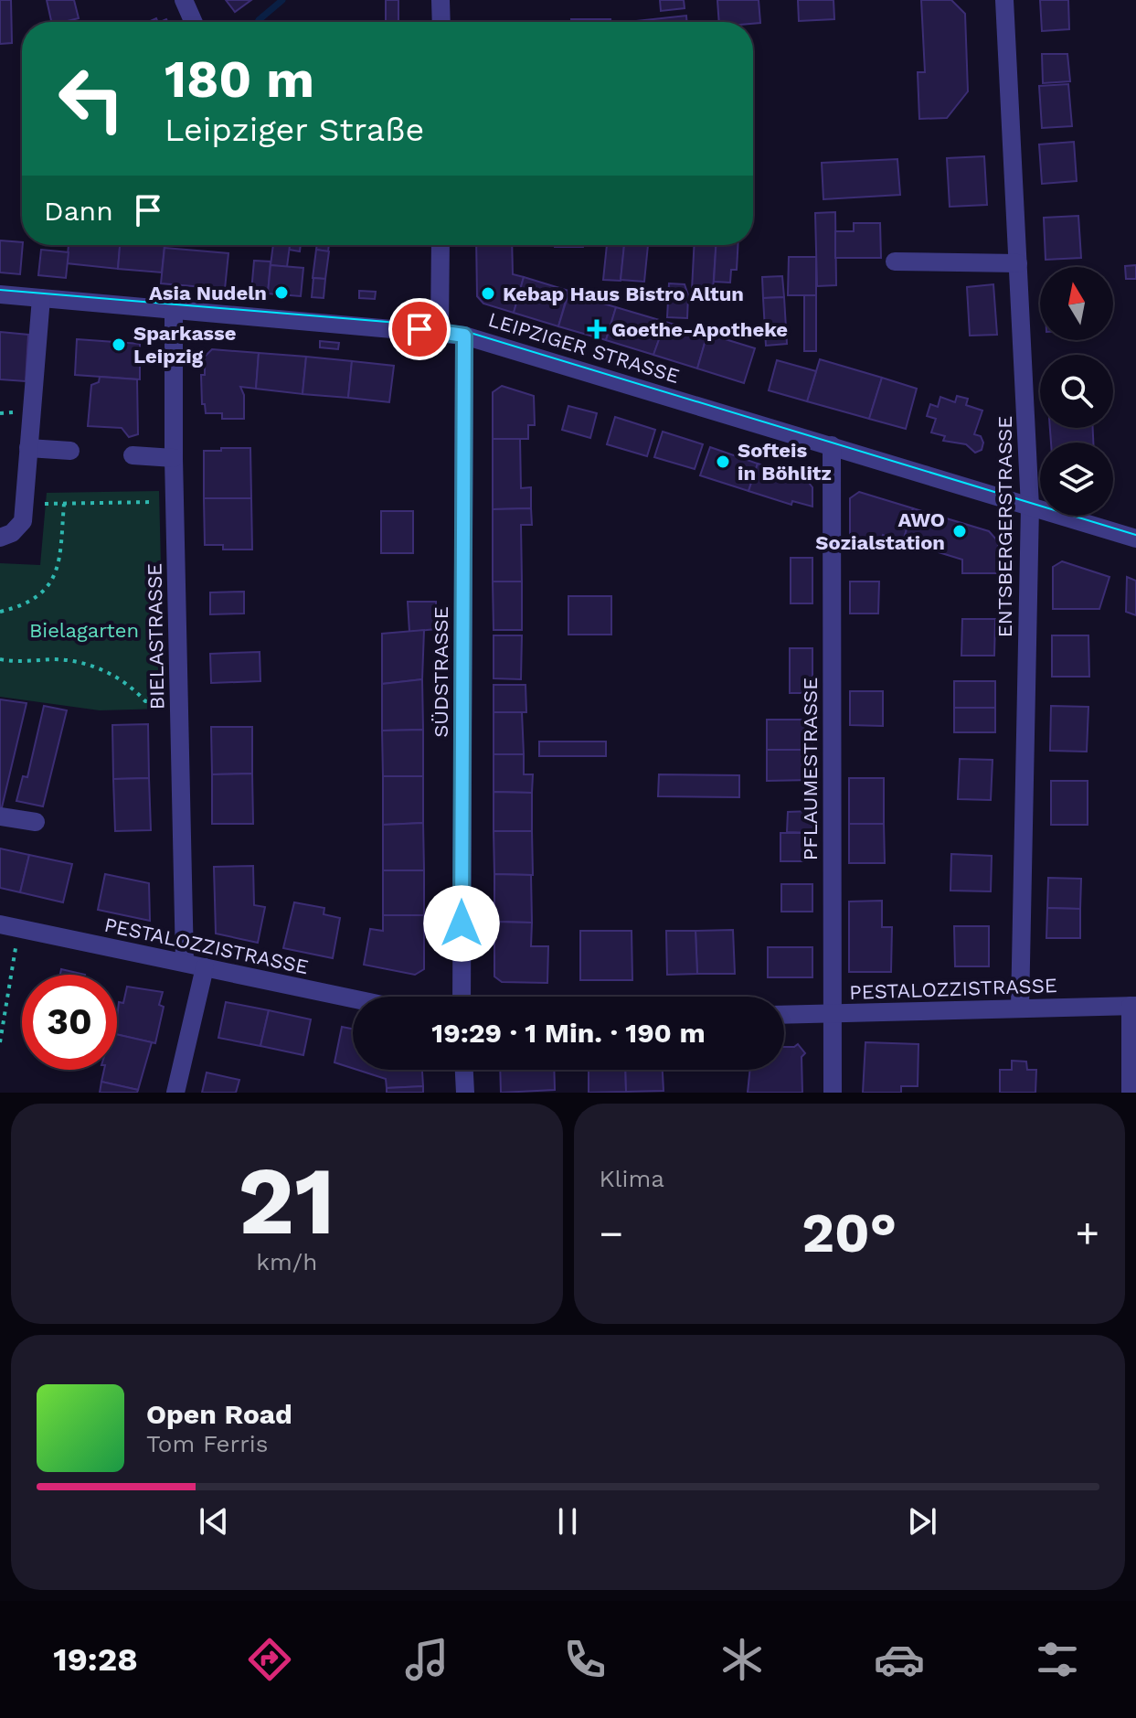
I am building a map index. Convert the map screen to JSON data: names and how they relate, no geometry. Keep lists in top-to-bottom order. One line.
{"streets":{"street":["LEIPZIGER STRASSE","ENTSBERGERSTRASSE","BIELASTRASSE","SÜDSTRASSE","PFLAUMESTRASSE","PESTALOZZISTRASSE"]},"crossings":[["LEIPZIGER STRASSE","ENTSBERGERSTRASSE"],["LEIPZIGER STRASSE","BIELASTRASSE"],["LEIPZIGER STRASSE","SÜDSTRASSE"],["LEIPZIGER STRASSE","PFLAUMESTRASSE"],["ENTSBERGERSTRASSE","PESTALOZZISTRASSE"],["BIELASTRASSE","PESTALOZZISTRASSE"],["PFLAUMESTRASSE","PESTALOZZISTRASSE"]],"parks":["Bielagarten"],"places":{"other":["Asia Nudeln","Kebap Haus Bistro Altun","Sparkasse Leipzig","Softeis in Böhlitz","AWO Sozialstation"],"health":["Goethe-Apotheke"]},"north":"top","page":{"turn":["180 m","Leipziger Straße"],"then":"Dann","limit":"30","trip":"19:29 · 1 Min. · 190 m","tile":[["21","km/h"],"Klima"],"heat":["−","20°","+"],"song":["Open Road","Tom Ferris"],"tabs":"19:28"}}
